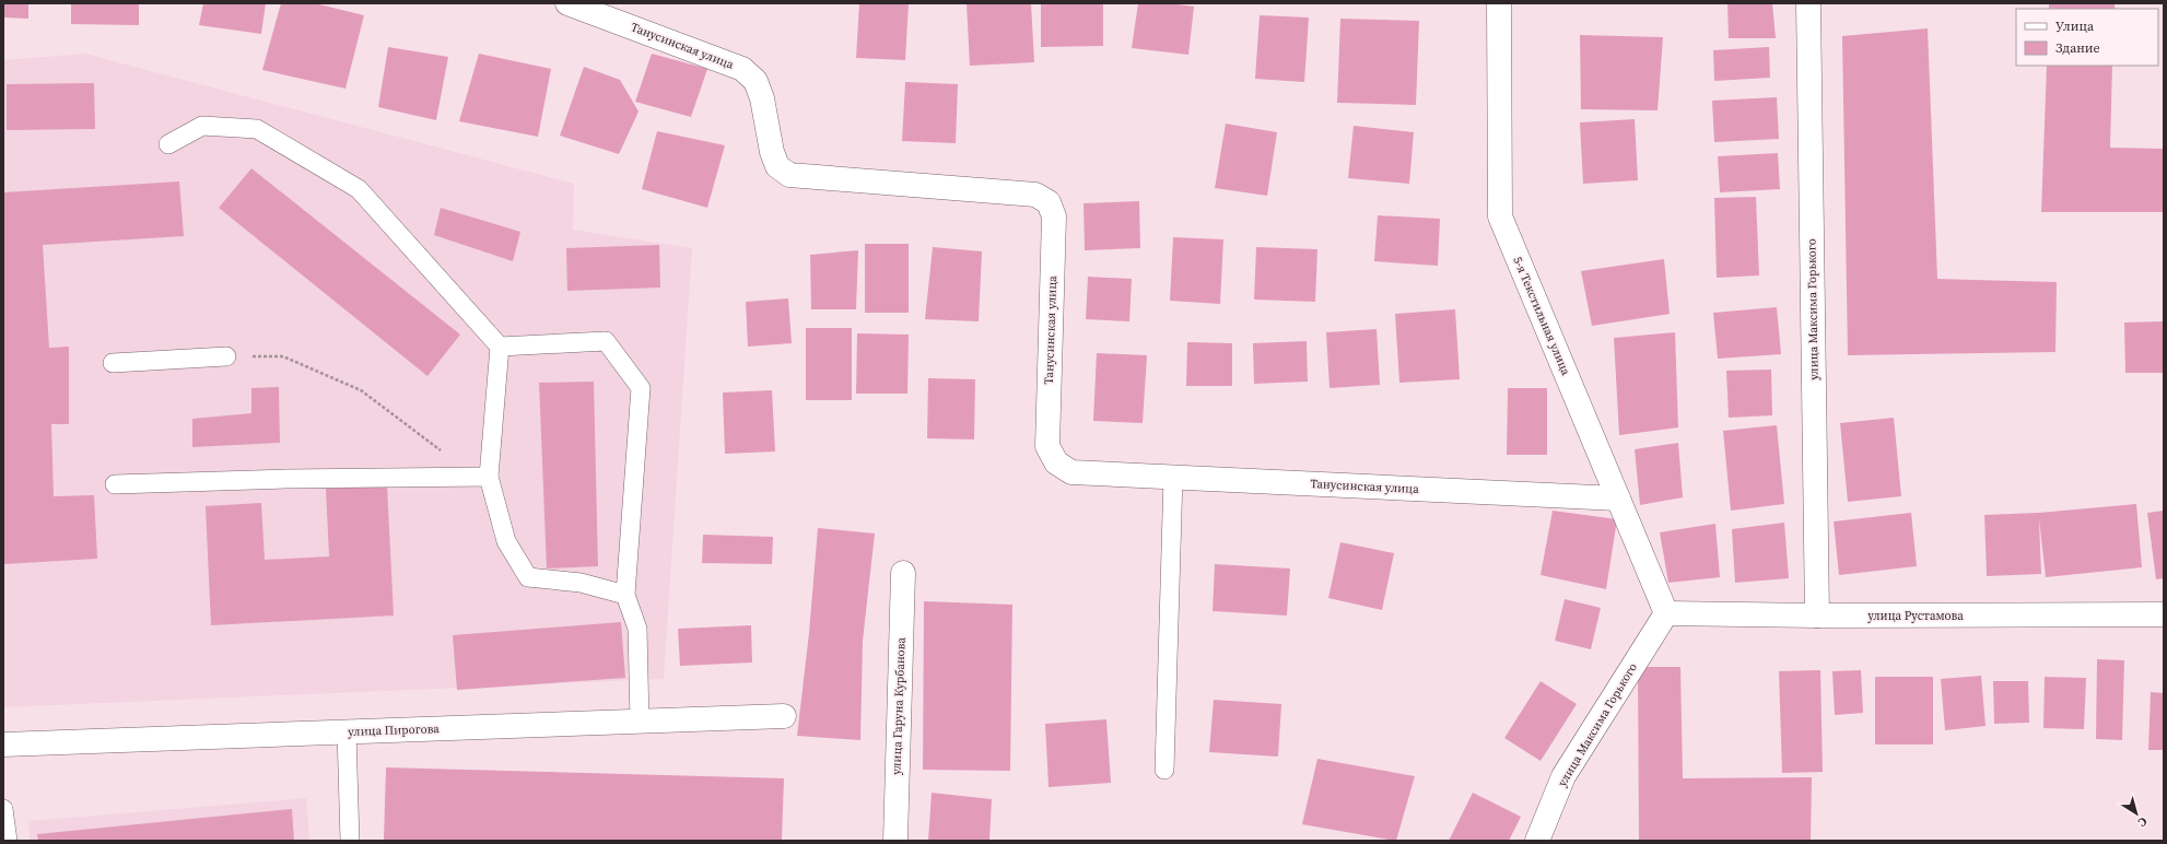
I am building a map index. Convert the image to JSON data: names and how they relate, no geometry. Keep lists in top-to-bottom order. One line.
{"streets":{"street":["Танусинская улица","улица Максима Горького","5-я Текстильная улица","улица Рустамова","улица Гаруна Курбанова","улица Пирогова"]},"crossings":[["Танусинская улица","5-я Текстильная улица"],["улица Максима Горького","5-я Текстильная улица"],["улица Максима Горького","улица Рустамова"],["5-я Текстильная улица","улица Рустамова"]],"legend":["Улица","Здание"],"north":"bottom right"}
